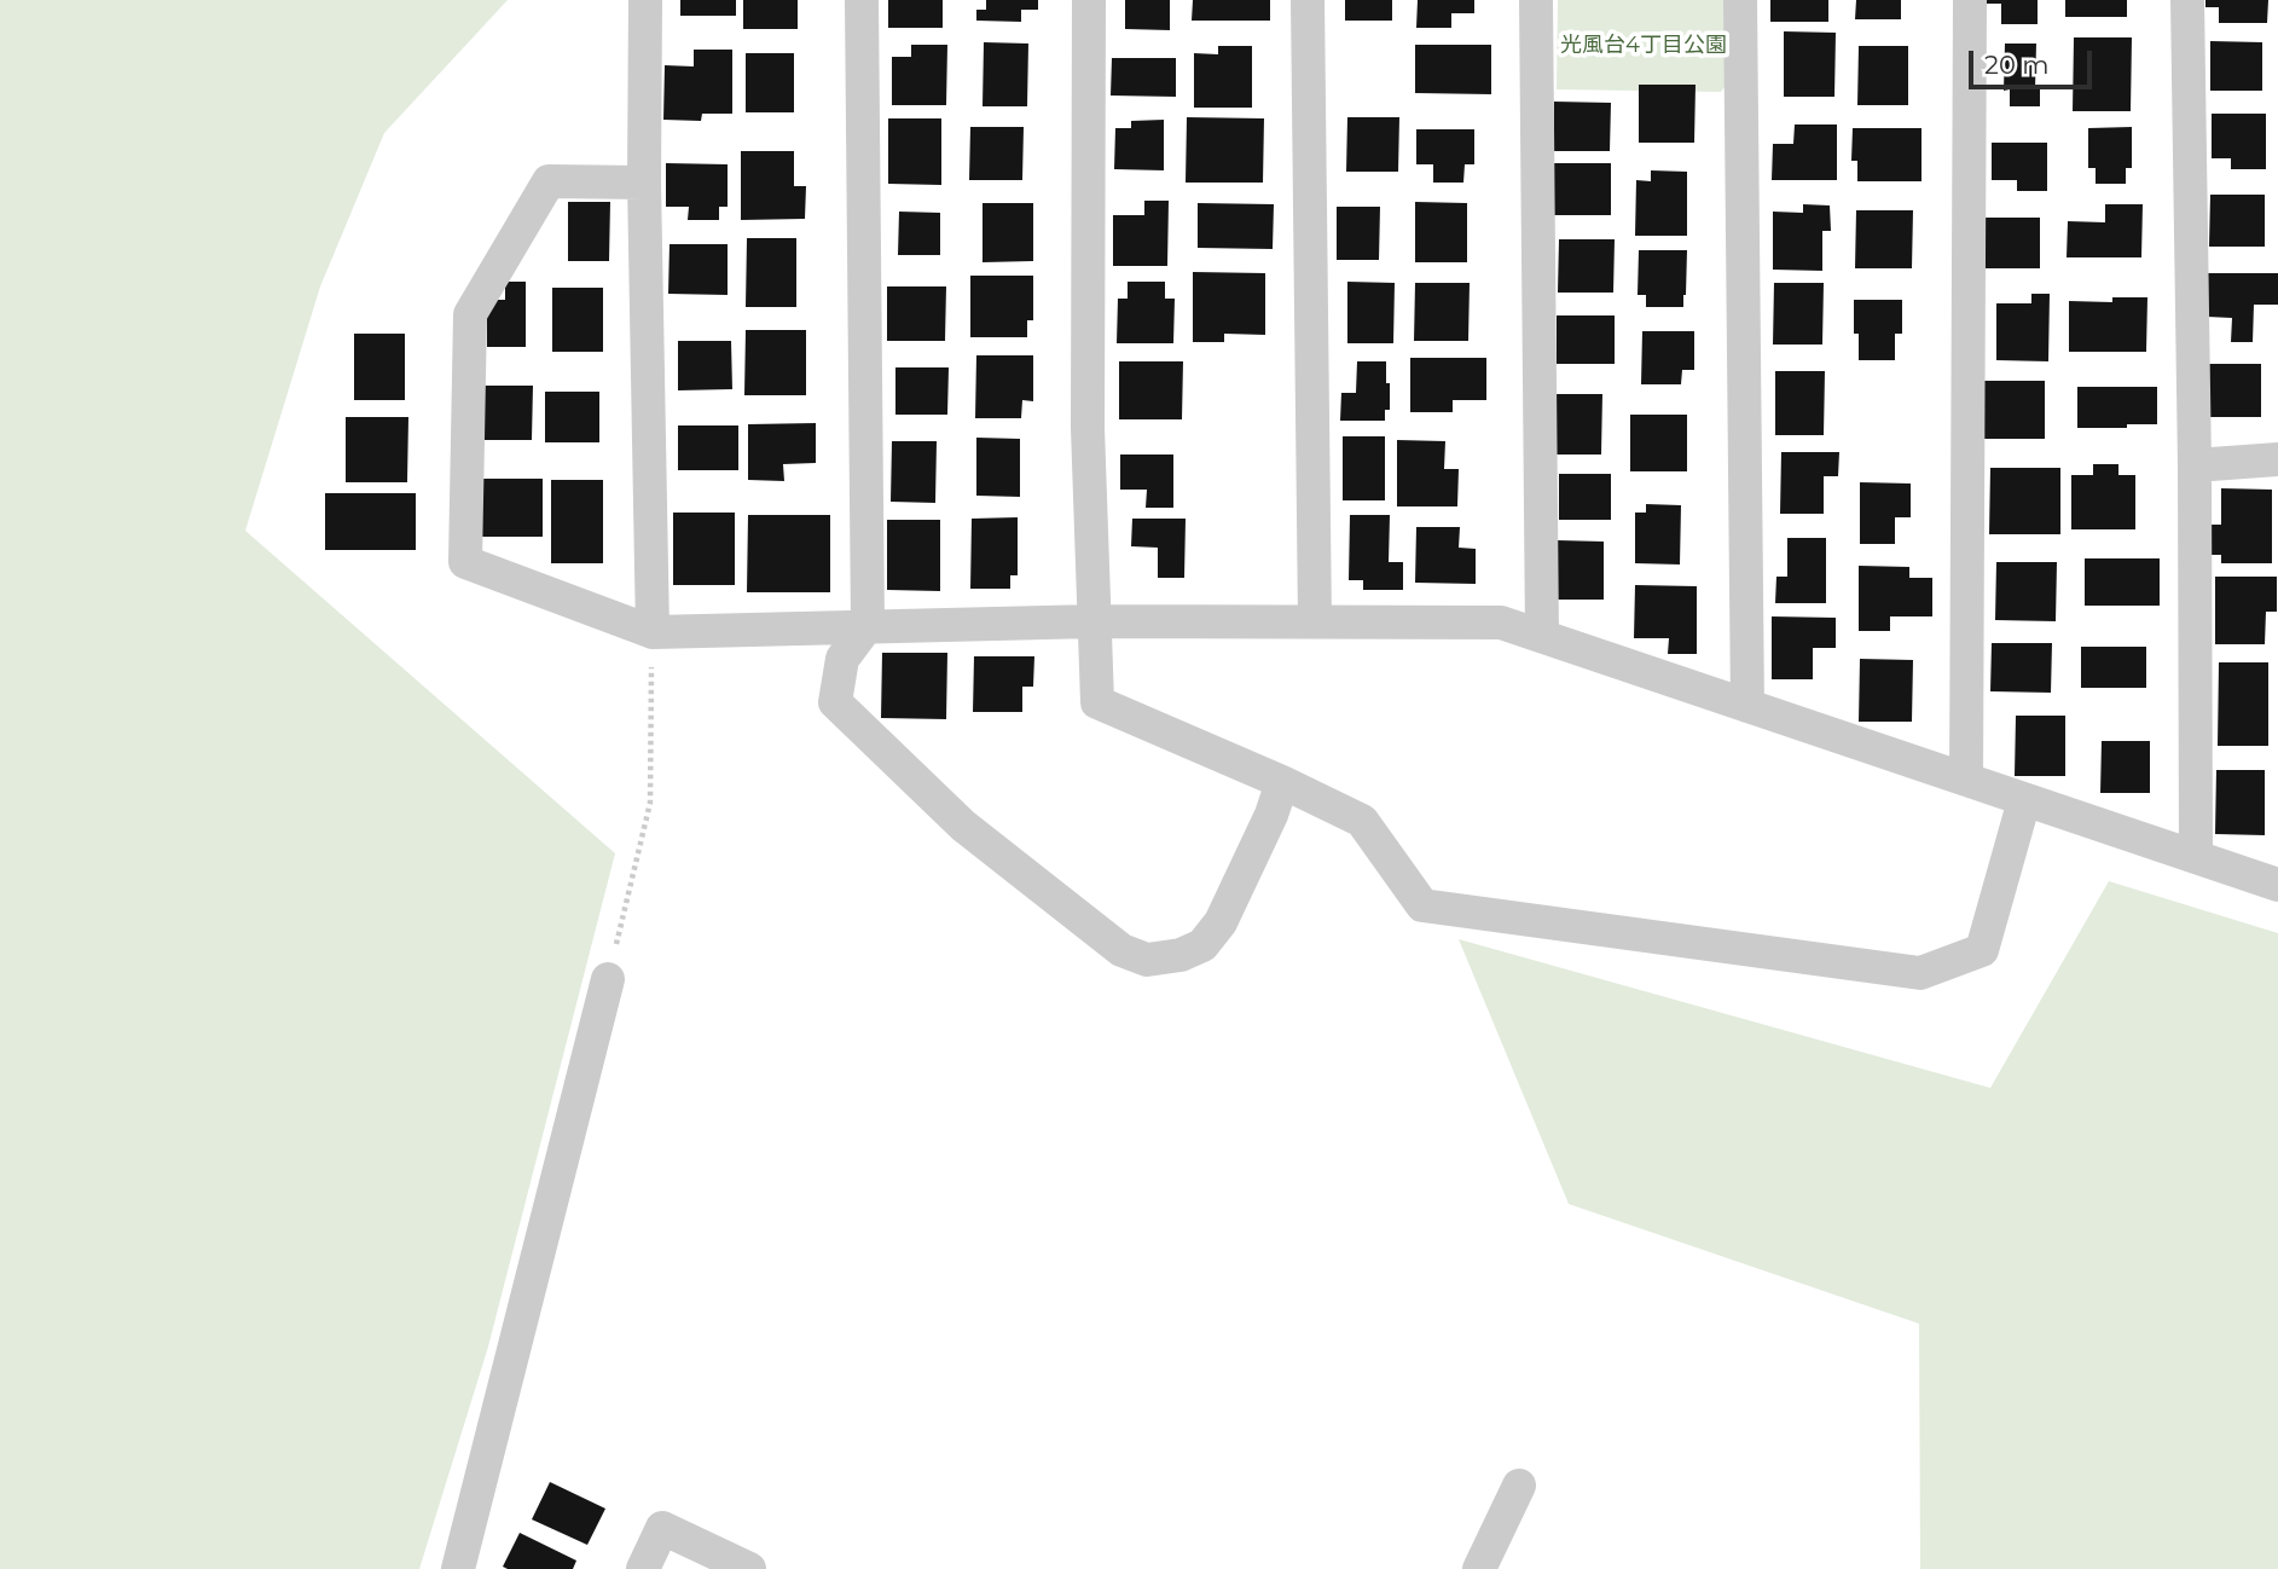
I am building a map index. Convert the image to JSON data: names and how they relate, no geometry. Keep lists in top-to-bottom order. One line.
{"parks":["光風台4丁目公園"],"scale_bar":"20 m"}
